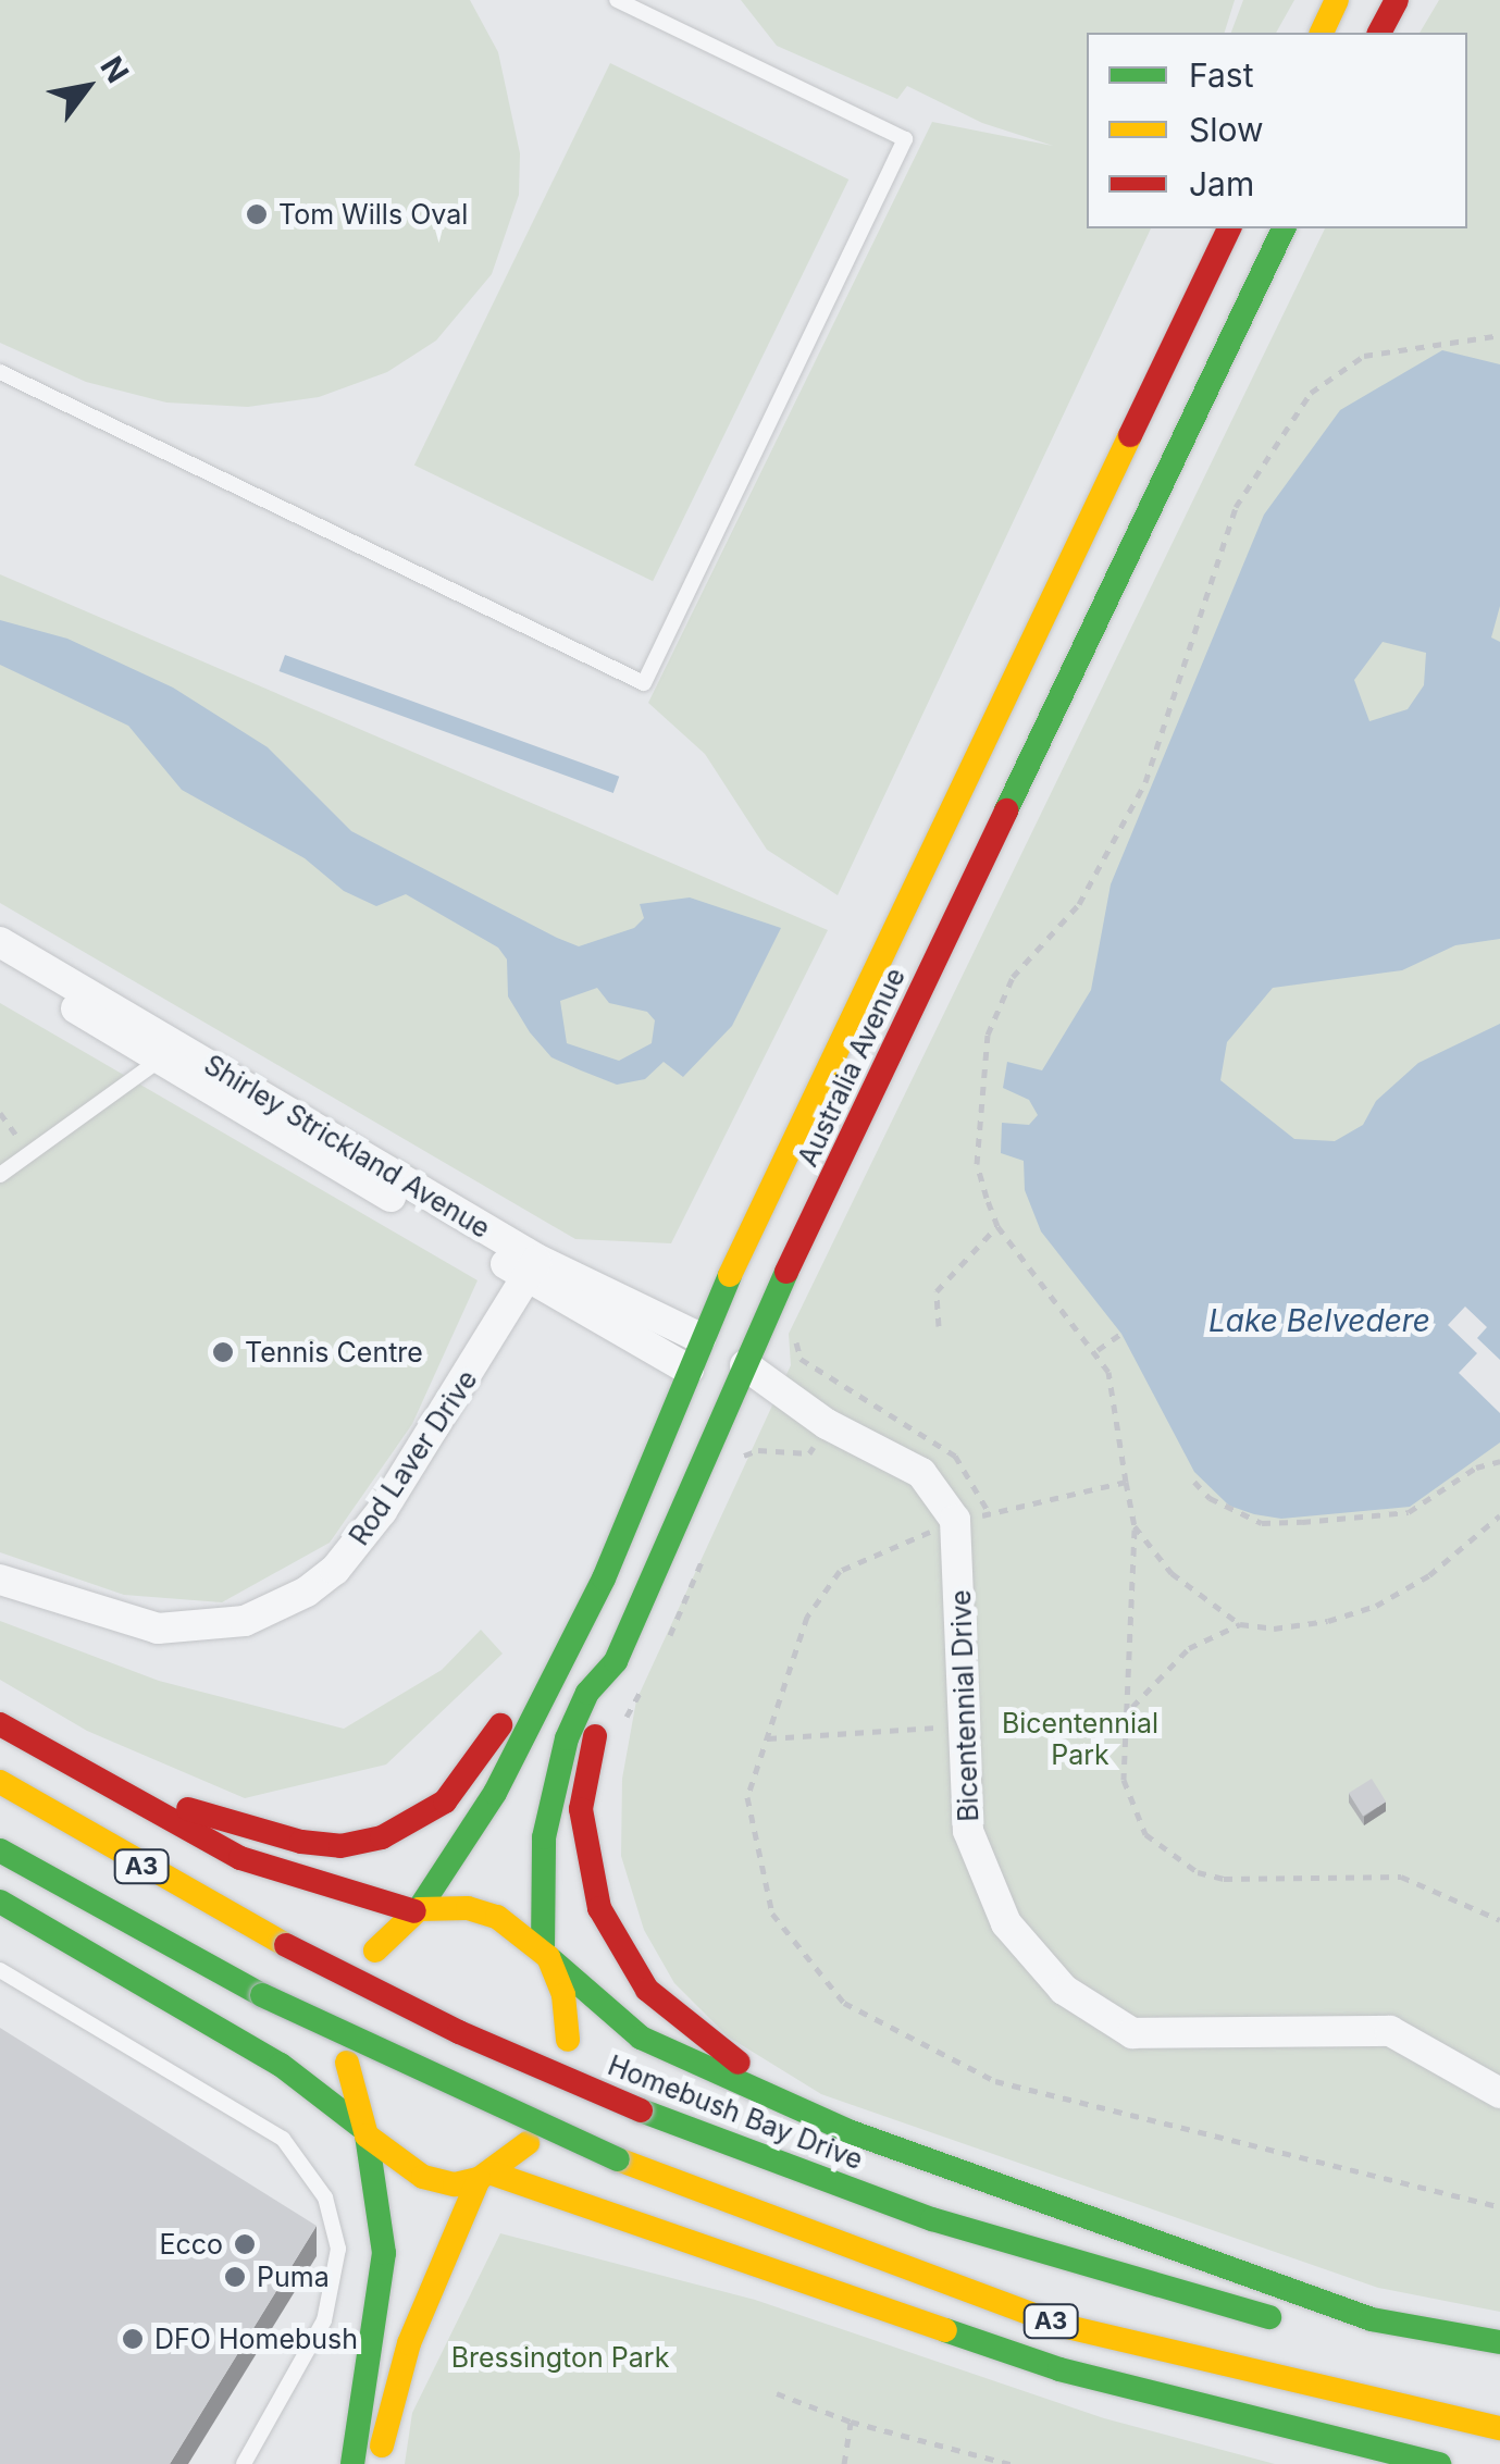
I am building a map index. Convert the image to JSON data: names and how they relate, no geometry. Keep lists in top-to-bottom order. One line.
{"streets":{"main road":["Australia Avenue","A3","Homebush Bay Drive"],"street":["Shirley Strickland Avenue","Rod Laver Drive","Bicentennial Drive"]},"crossings":[["Australia Avenue","Shirley Strickland Avenue"],["Shirley Strickland Avenue","Rod Laver Drive"]],"water":["Lake Belvedere"],"parks":["Bicentennial Park","Bressington Park"],"places":["Tom Wills Oval","Tennis Centre","Ecco","Puma","DFO Homebush"],"legend":["Fast","Slow","Jam"],"north":"top right"}
